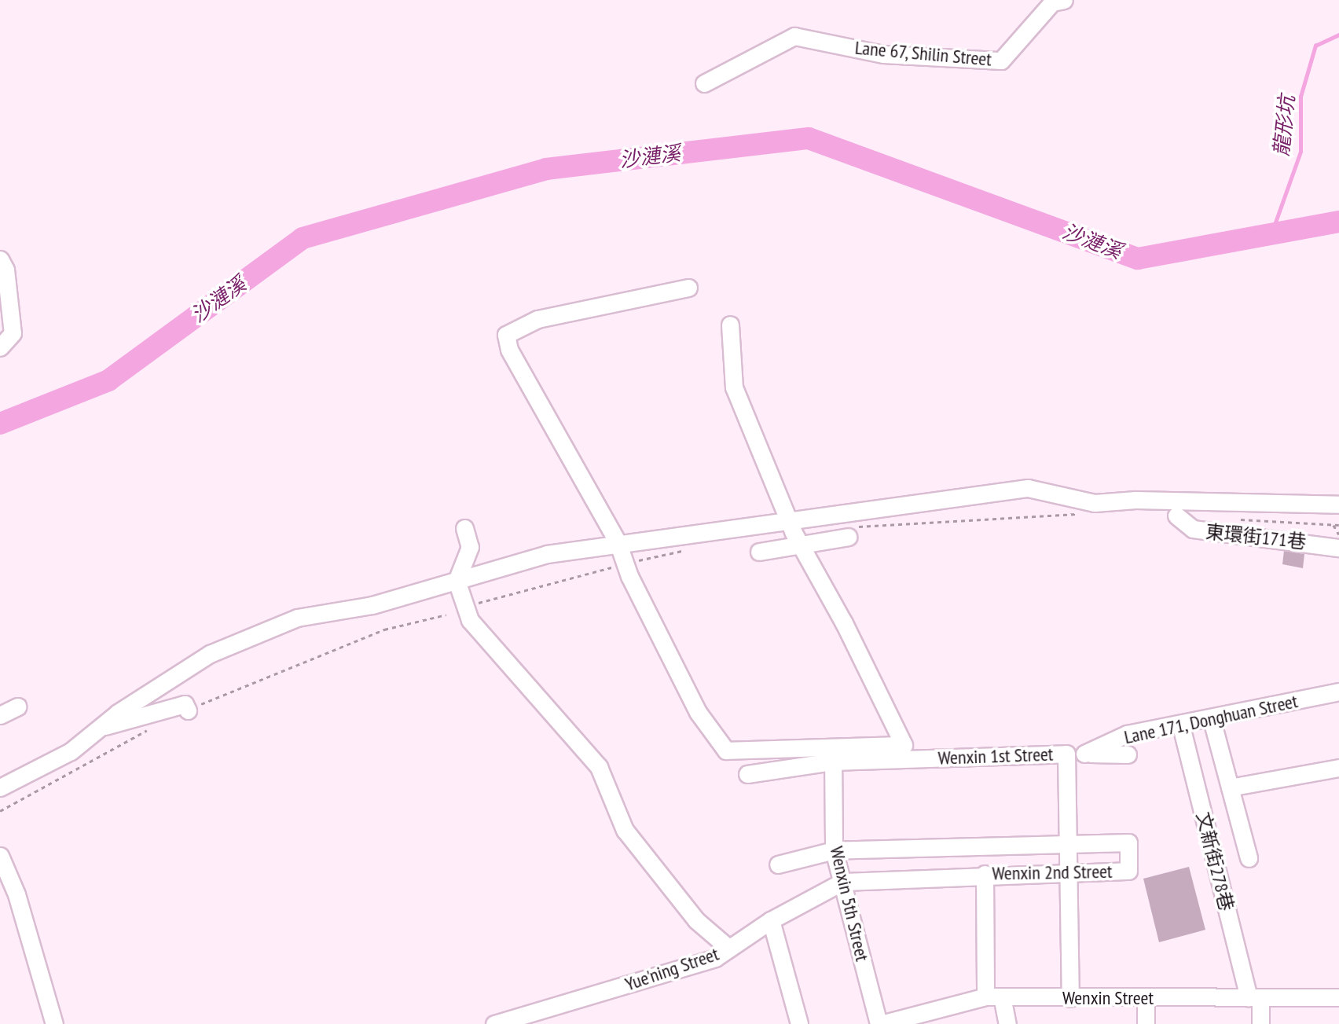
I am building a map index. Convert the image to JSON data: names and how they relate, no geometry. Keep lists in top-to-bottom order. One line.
{"streets":{"street":["Lane 67, Shilin Street","東環街171巷","Lane 171, Donghuan Street","Wenxin 1st Street","文新街278巷","Wenxin 2nd Street","Wenxin 5th Street","Yue'ning Street","Wenxin Street"]},"crossings":[["Lane 171, Donghuan Street","文新街278巷"],["Wenxin 1st Street","Wenxin 2nd Street"],["Wenxin 1st Street","Wenxin 5th Street"],["Wenxin 1st Street","Wenxin Street"],["文新街278巷","Wenxin Street"],["Wenxin 2nd Street","Wenxin 5th Street"],["Wenxin 2nd Street","Yue'ning Street"],["Wenxin 5th Street","Wenxin Street"]],"water":["龍形坑","沙漣溪"]}
